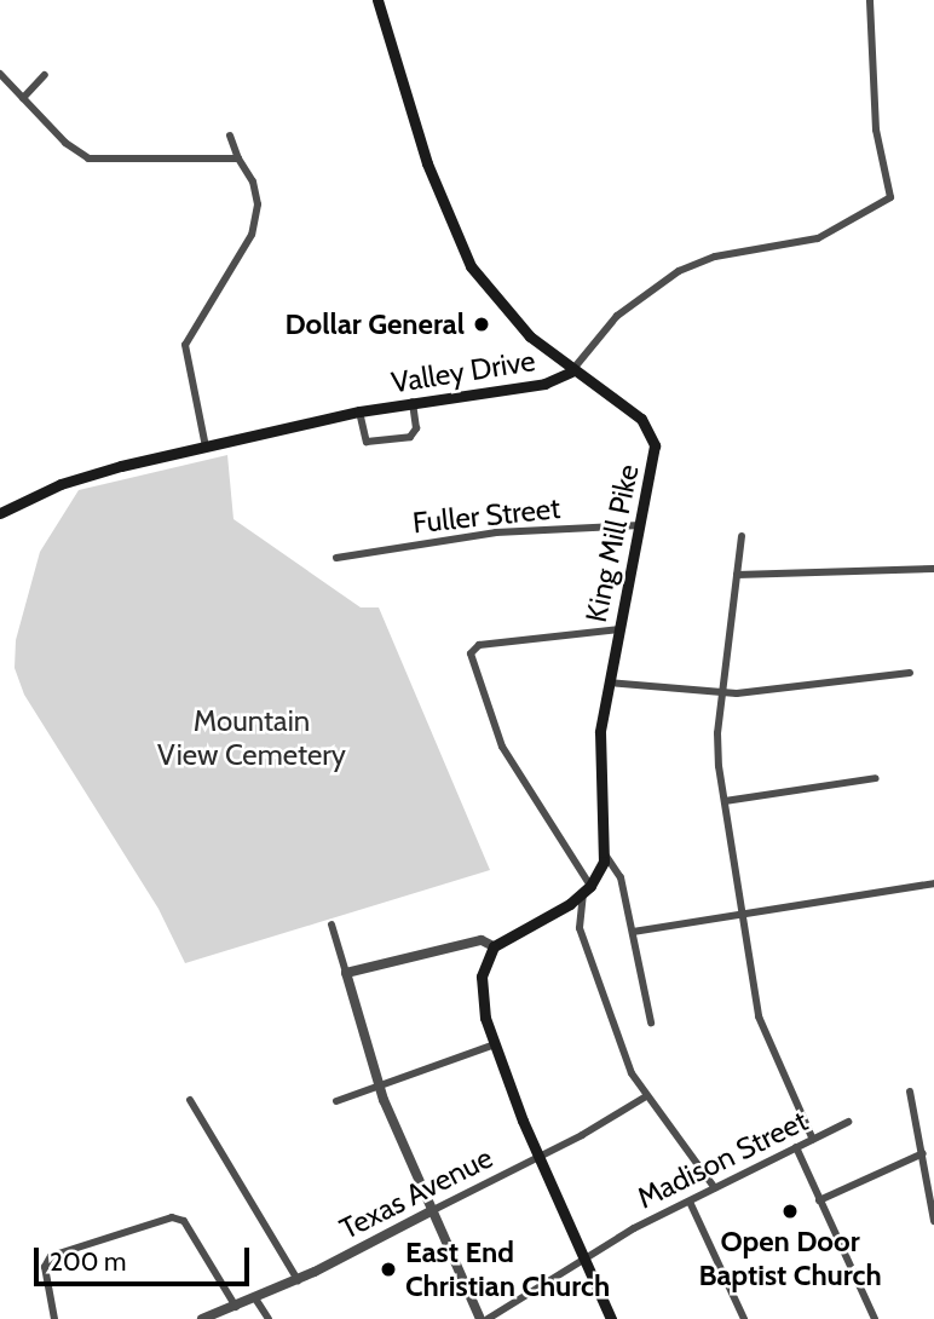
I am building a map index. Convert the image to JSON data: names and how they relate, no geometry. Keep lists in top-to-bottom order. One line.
{"streets":{"main road":["Valley Drive","King Mill Pike"],"street":["Fuller Street","Madison Street","Texas Avenue"]},"crossings":[["Valley Drive","King Mill Pike"],["Fuller Street","King Mill Pike"]],"parks":["Mountain View Cemetery"],"places":["Dollar General","Open Door Baptist Church","East End Christian Church"],"scale_bar":"200 m"}
